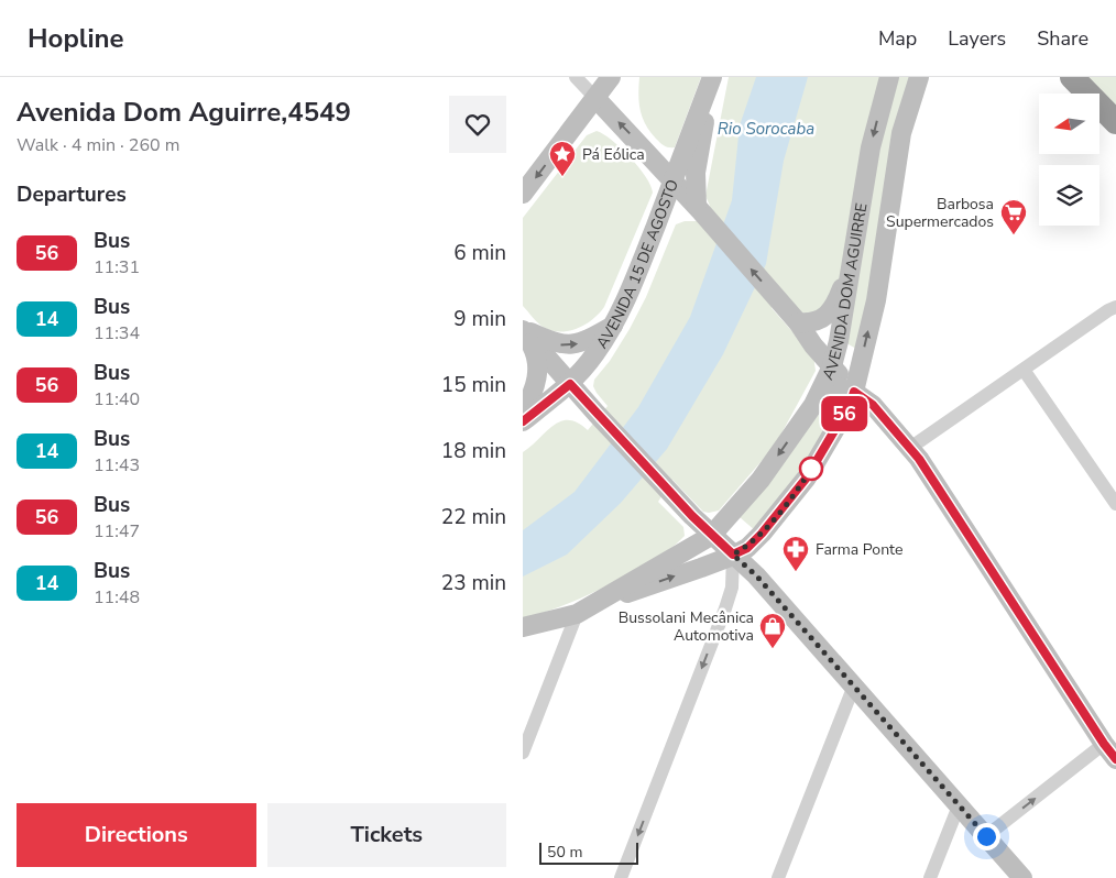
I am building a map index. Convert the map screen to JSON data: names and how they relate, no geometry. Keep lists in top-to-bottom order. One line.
{"streets":{"main road":["AVENIDA 15 DE AGOSTO","AVENIDA DOM AGUIRRE"]},"water":["Rio Sorocaba"],"places":{"place":["Pá Eólica"],"supermarket":["Barbosa Supermercados"],"pharmacy":["Farma Ponte"],"shop":["Bussolani Mecânica Automotiva"]},"lines":["bus line 56"],"scale_bar":"50 m","north":"left","page":{"header":"Hopline","nav":["Map","Layers","Share"],"heading":[["Avenida Dom Aguirre,4549","Walk · 4 min · 260 m"],"Departures"],"on_map":"56","list":[{"mark":"56","name":"Bus","note":"11:31","value":"6 min"},{"mark":"14","name":"Bus","note":"11:34","value":"9 min"},{"mark":"56","name":"Bus","note":"11:40","value":"15 min"},{"mark":"14","name":"Bus","note":"11:43","value":"18 min"},{"mark":"56","name":"Bus","note":"11:47","value":"22 min"},{"mark":"14","name":"Bus","note":"11:48","value":"23 min"}],"buttons":["Directions","Tickets"],"scale":"50 m"}}
